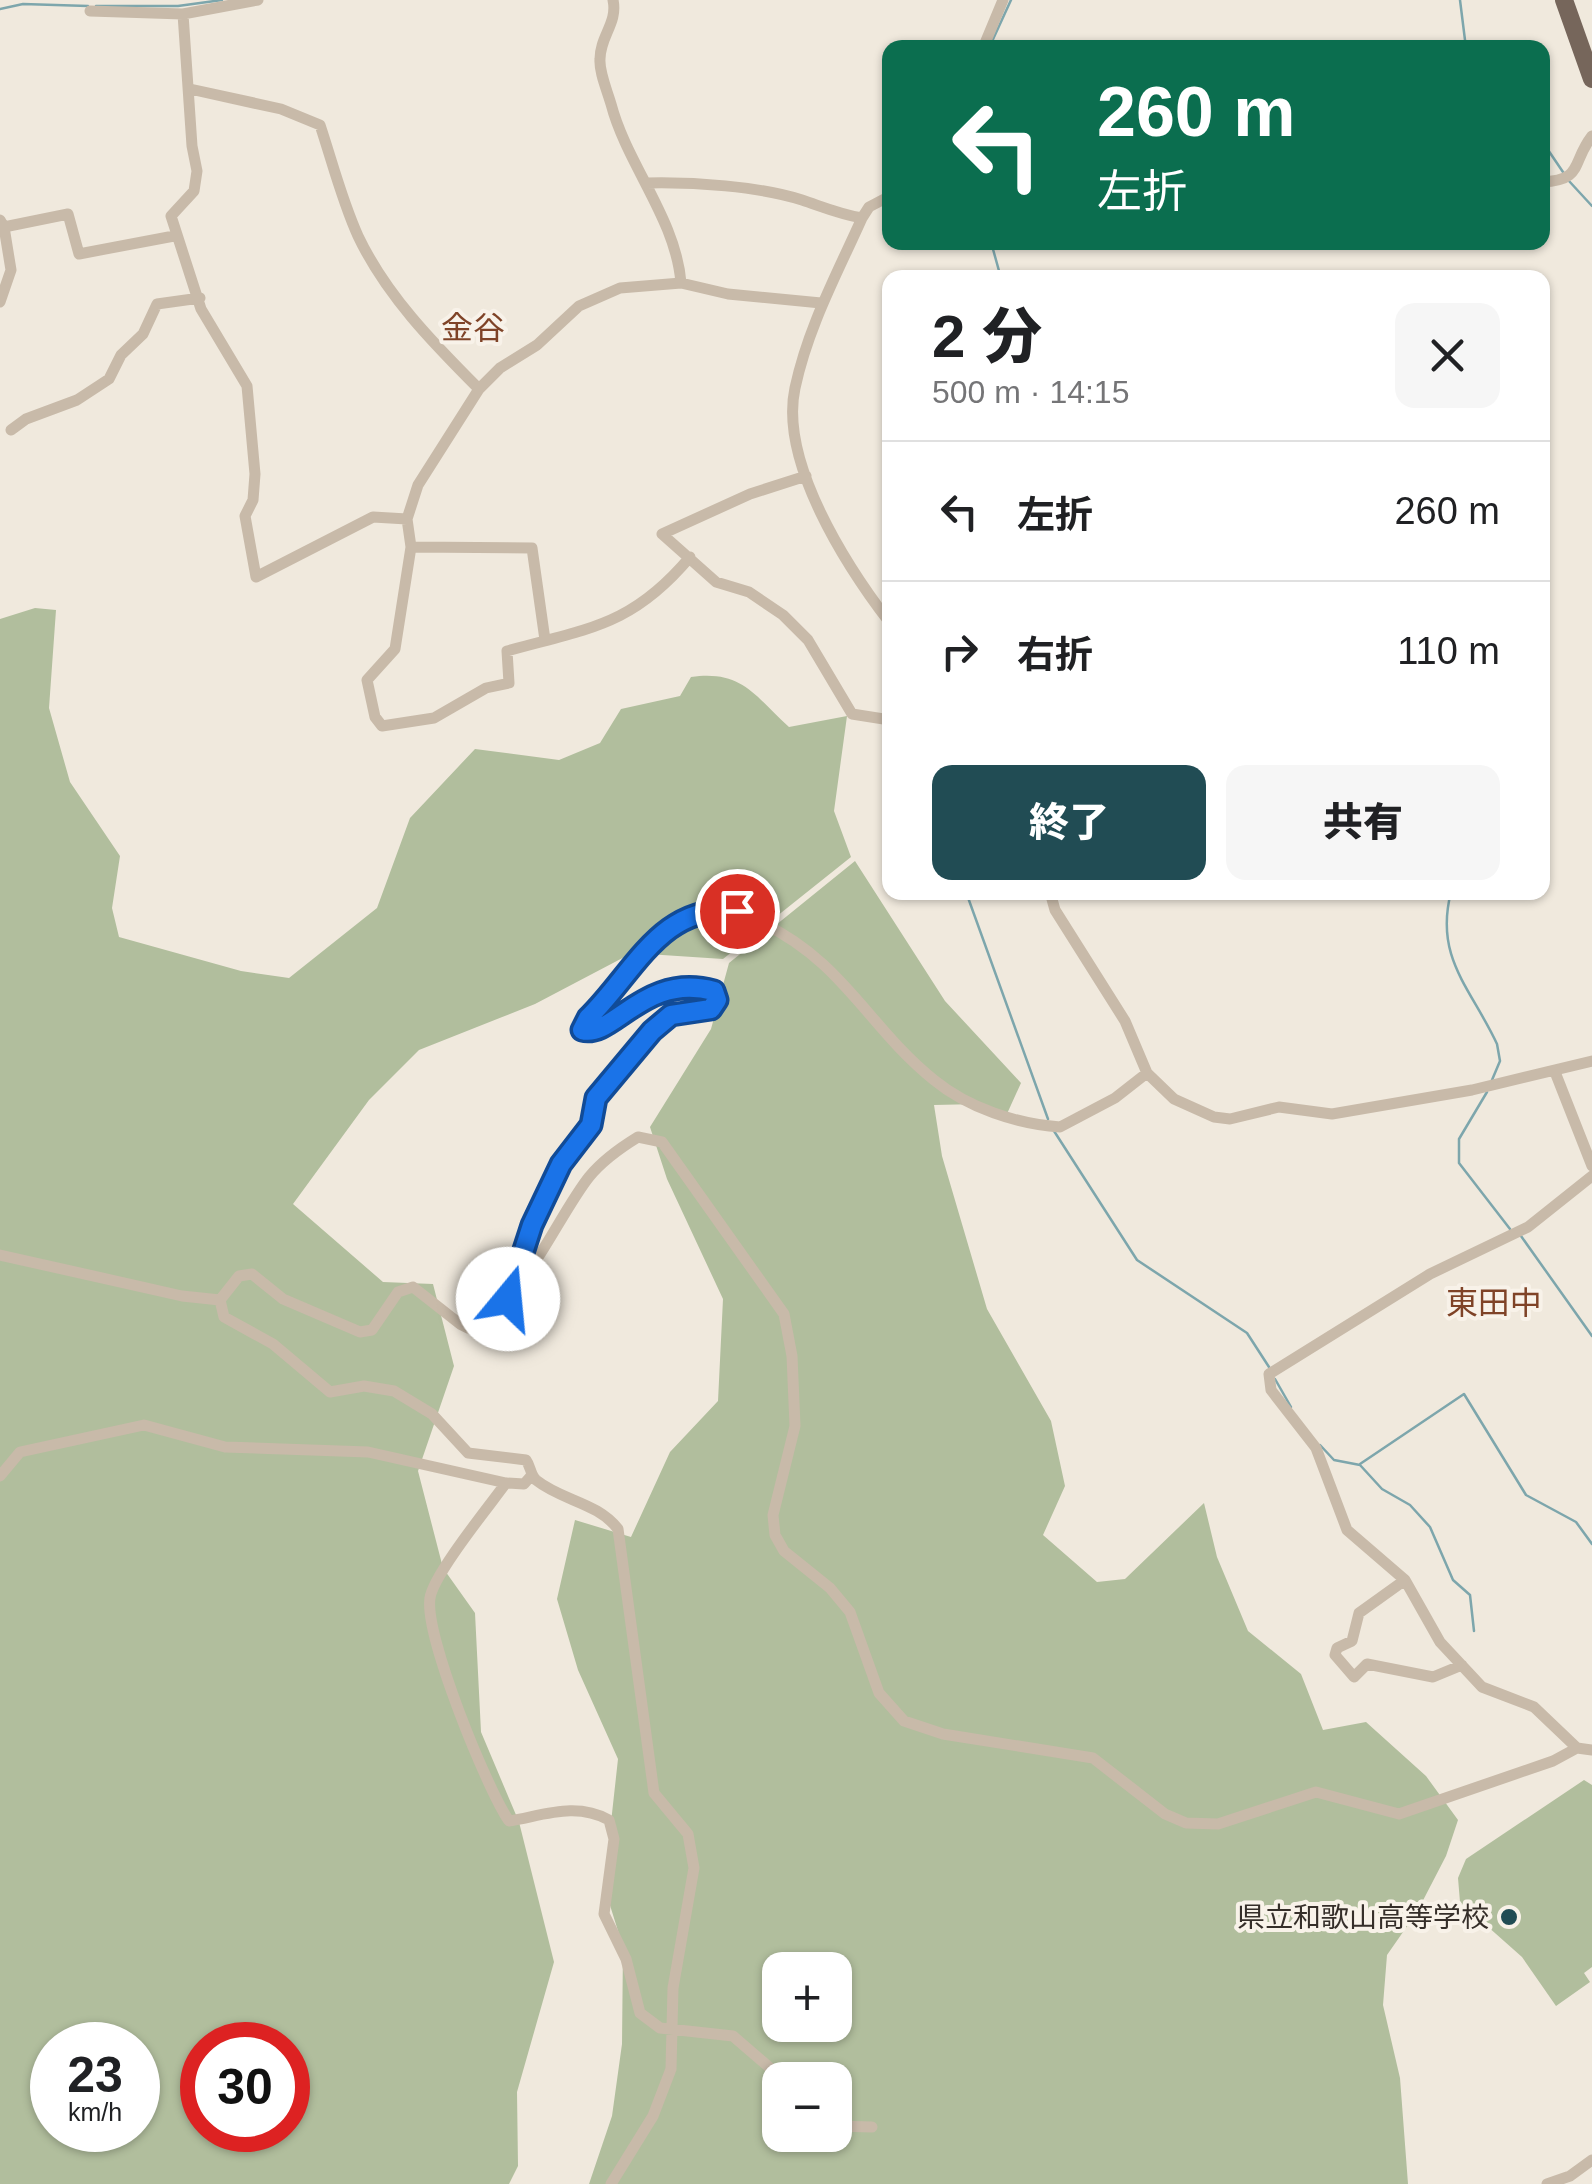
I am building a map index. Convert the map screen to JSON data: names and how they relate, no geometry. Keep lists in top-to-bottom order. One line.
{"districts":["金谷","東田中"],"places":["県立和歌山高等学校"],"page":{"turn":["260 m","左折"],"heading":["2 分","500 m · 14:15"],"list":[{"name":"左折","value":"260 m"},{"name":"右折","value":"110 m"}],"buttons":["終了","共有"],"map_buttons":["+","−"],"speed":"23 km/h","limit":"30"}}
